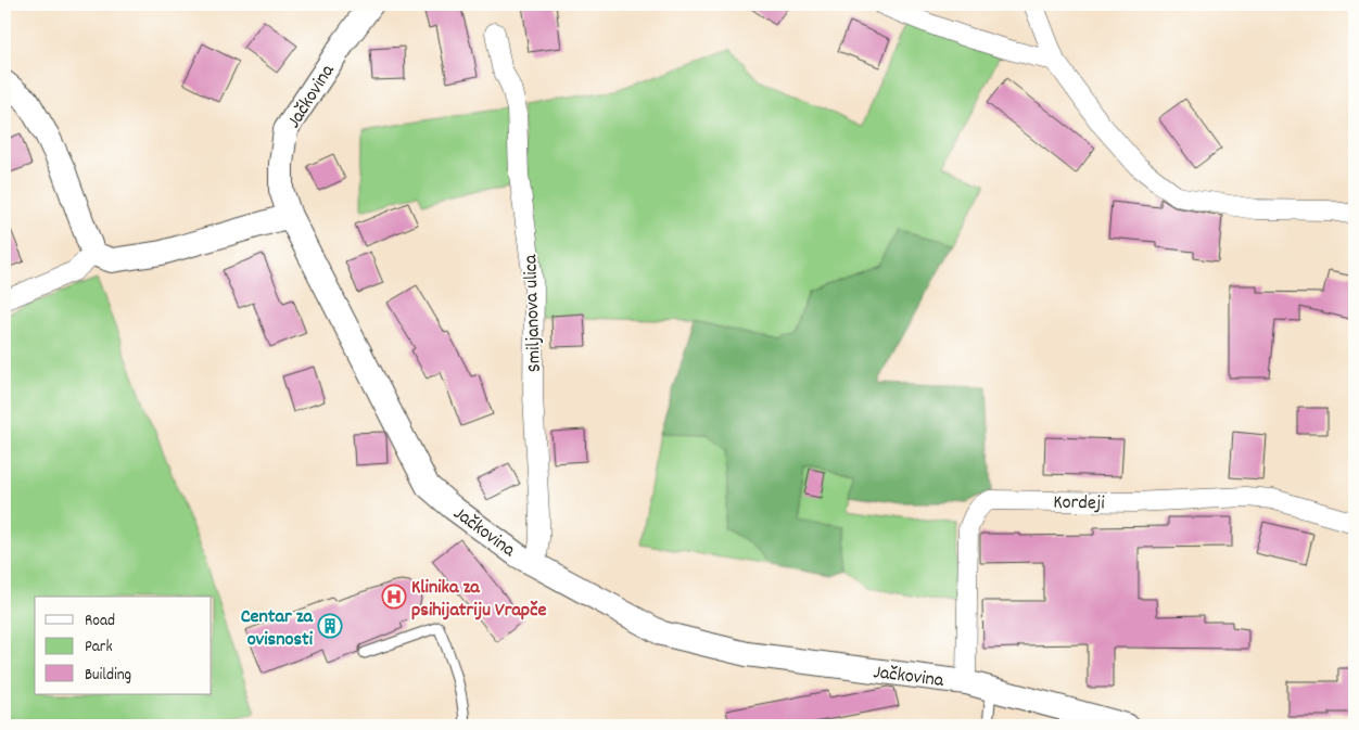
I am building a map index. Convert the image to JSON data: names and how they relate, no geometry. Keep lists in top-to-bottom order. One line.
{"streets":{"street":["Jačkovina","Smiljanova ulica","Kordeji"]},"crossings":[["Jačkovina","Smiljanova ulica"],["Jačkovina","Kordeji"]],"places":{"hospital":["Klinika za psihijatriju Vrapče"],"building":["Centar za ovisnosti"]},"legend":["Road","Park","Building"]}
